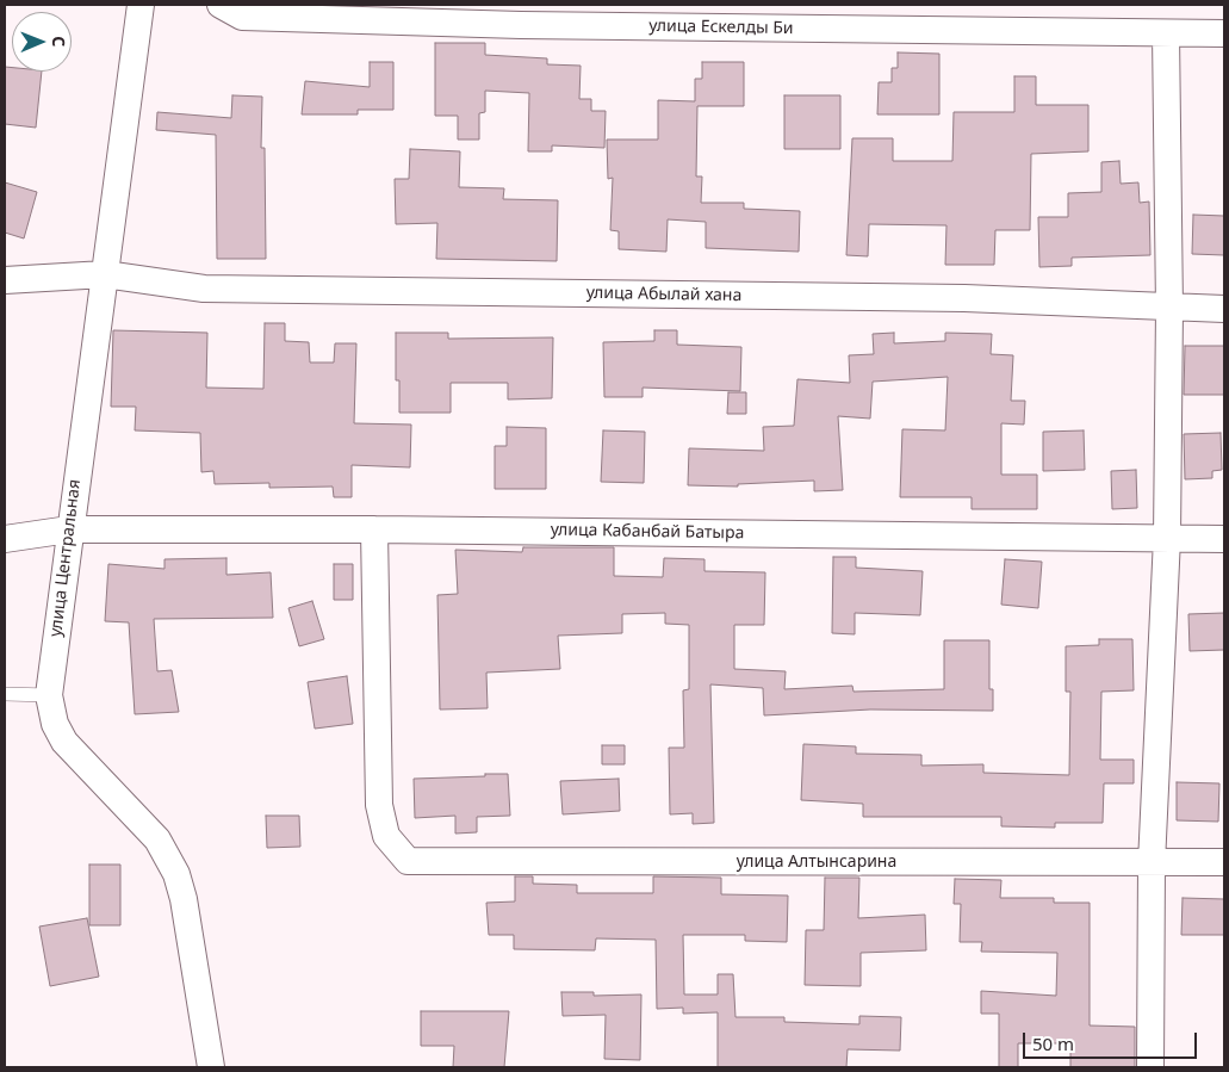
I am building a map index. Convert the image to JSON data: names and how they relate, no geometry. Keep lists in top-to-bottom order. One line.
{"streets":{"street":["улица Ескелды Би","улица Абылай хана","улица Кабанбай Батыра","улица Центральная","улица Алтынсарина"]},"crossings":[["улица Абылай хана","улица Центральная"],["улица Кабанбай Батыра","улица Центральная"],["улица Кабанбай Батыра","улица Алтынсарина"]],"scale_bar":"50 m","north":"right"}
